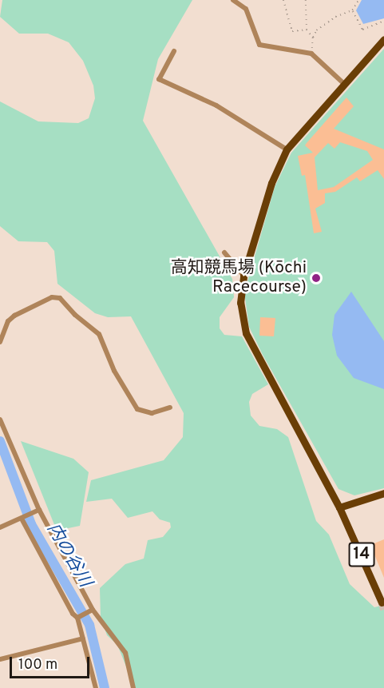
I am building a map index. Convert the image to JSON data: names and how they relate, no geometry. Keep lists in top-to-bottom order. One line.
{"streets":{"main road":["14"]},"water":["内の谷川"],"places":["高知競馬場 (Kōchi Racecourse)"],"scale_bar":"100 m"}
